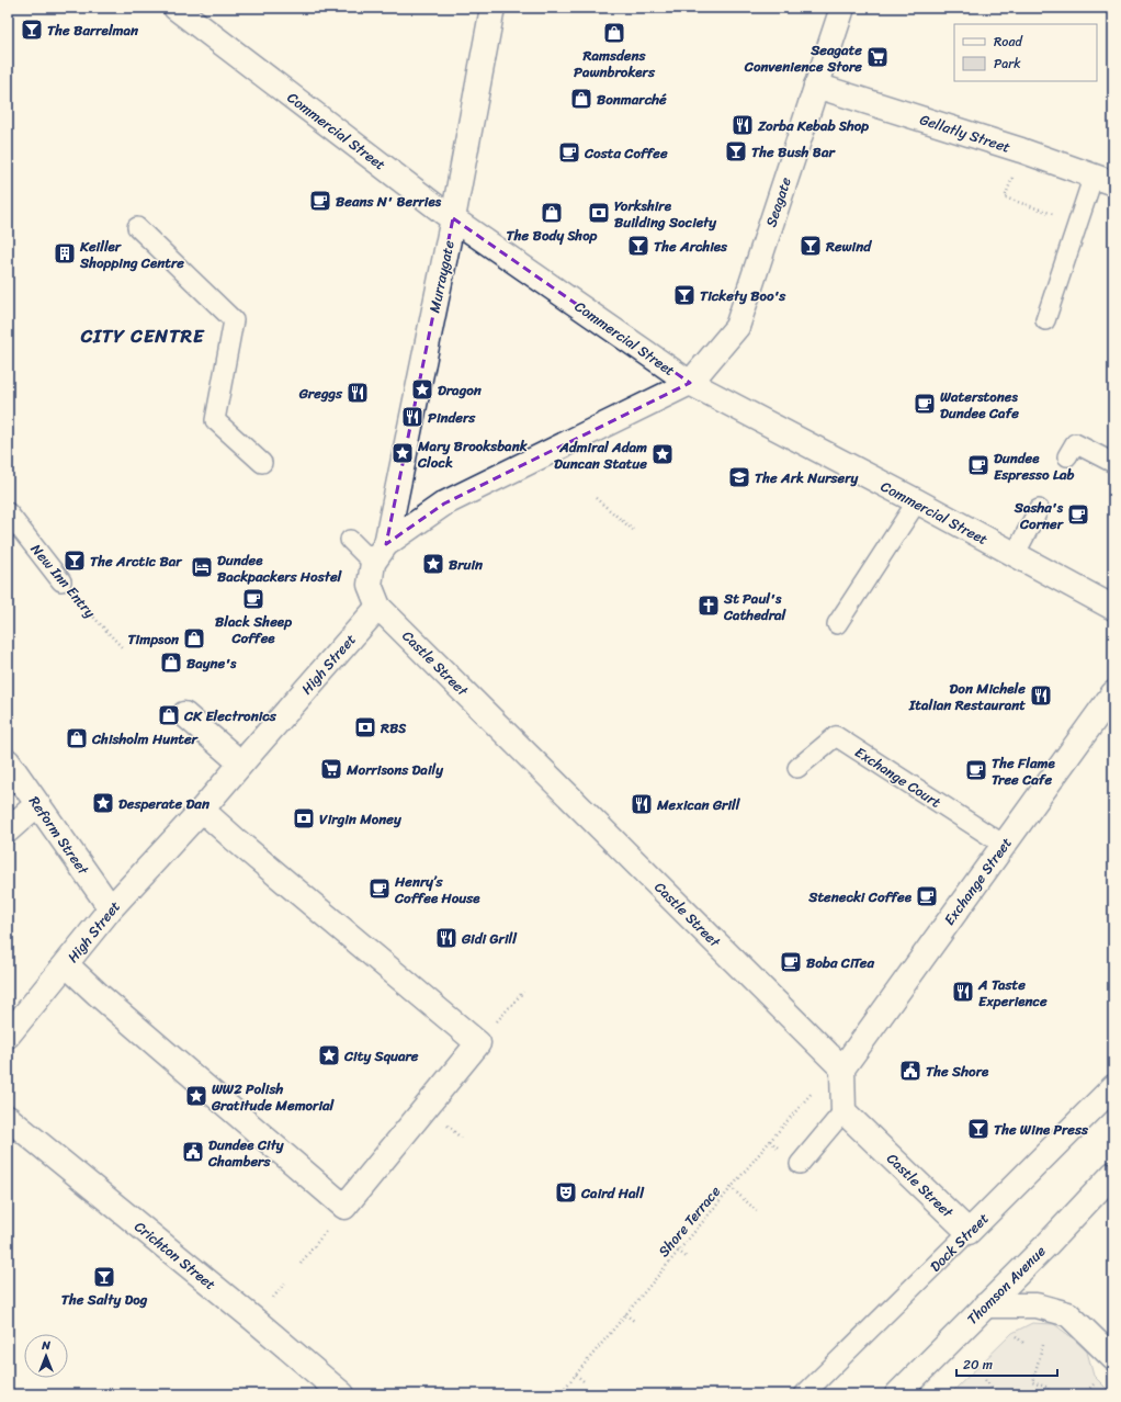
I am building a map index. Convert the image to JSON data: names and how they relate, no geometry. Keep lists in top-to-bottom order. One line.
{"streets":{"street":["Commercial Street","Gellatly Street","Seagate","Murraygate","Castle Street","High Street","Reform Street","Exchange Street","Dock Street","Crichton Street","Thomson Avenue"],"lane":["New Inn Entry","Exchange Court"],"path":["Shore Terrace"]},"crossings":[["Commercial Street","Seagate"],["Commercial Street","Murraygate"],["Gellatly Street","Seagate"],["Castle Street","High Street"],["Castle Street","Exchange Street"],["Castle Street","Shore Terrace"],["Castle Street","Dock Street"],["High Street","Reform Street"],["Exchange Court","Exchange Street"],["Exchange Street","Shore Terrace"]],"districts":["CITY CENTRE"],"places":{"bar":["The Barrelman","The Bush Bar","The Archies","Rewind","Tickety Boo's","The Arctic Bar","The Wine Press","The Salty Dog"],"shop":["Ramsdens Pawnbrokers","Bonmarché","The Body Shop","Timpson","Bayne's","CK Electronics","Chisholm Hunter"],"supermarket":["Seagate Convenience Store","Morrisons Daily"],"restaurant":["Zorba Kebab Shop","Greggs","Pinders","Don Michele Italian Restaurant","Mexican Grill","Gidi Grill","A Taste Experience"],"cafe":["Costa Coffee","Beans N' Berries","Waterstones Dundee Cafe","Dundee Espresso Lab","Sasha's Corner","Black Sheep Coffee","The Flame Tree Cafe","Henry’s Coffee House","Stenecki Coffee","Boba CiTea"],"bank":["Yorkshire Building Society","RBS","Virgin Money"],"building":["Keiller Shopping Centre"],"place":["Dragon","Mary Brooksbank Clock","Admiral Adam Duncan Statue","Bruin","Desperate Dan","City Square","WW2 Polish Gratitude Memorial"],"school or university":["The Ark Nursery"],"hotel":["Dundee Backpackers Hostel"],"church":["St Paul's Cathedral"],"public building":["The Shore","Dundee City Chambers"],"theatre":["Caird Hall"]},"legend":["Road","Park"],"scale_bar":"20 m","north":"top"}
